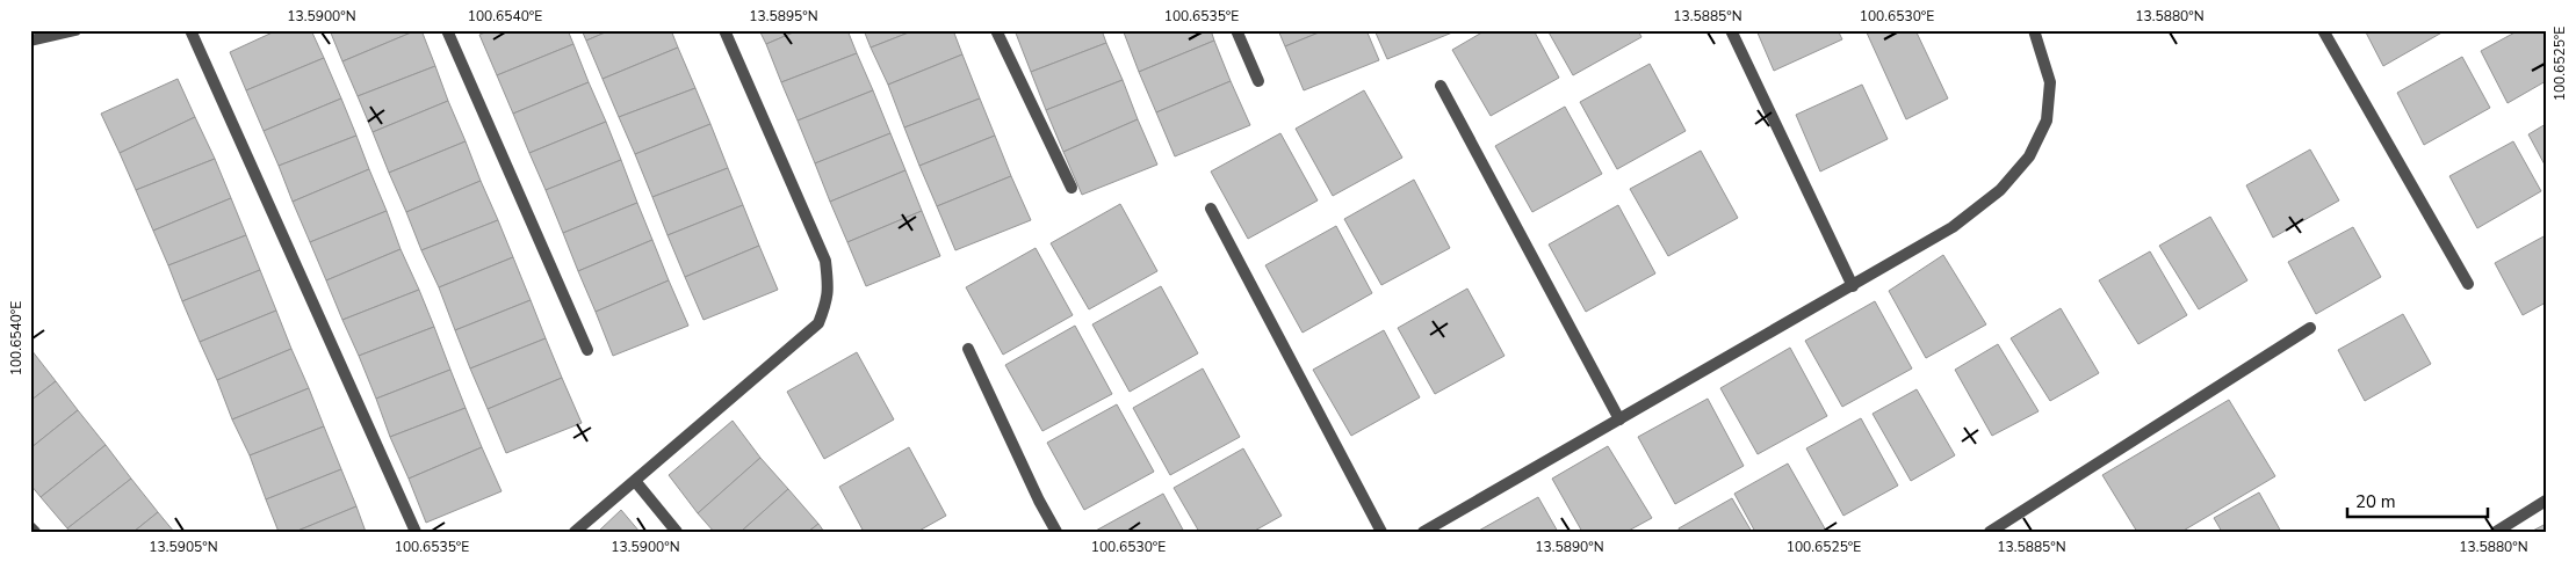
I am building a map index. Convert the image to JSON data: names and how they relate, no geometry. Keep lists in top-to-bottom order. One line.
{"scale_bar":"20 m","coordinates":["13.5900°N","100.6540°E","13.5895°N","100.6535°E","13.5885°N","100.6530°E","13.5880°N","100.6525°E","13.5905°N","13.5890°N"]}
